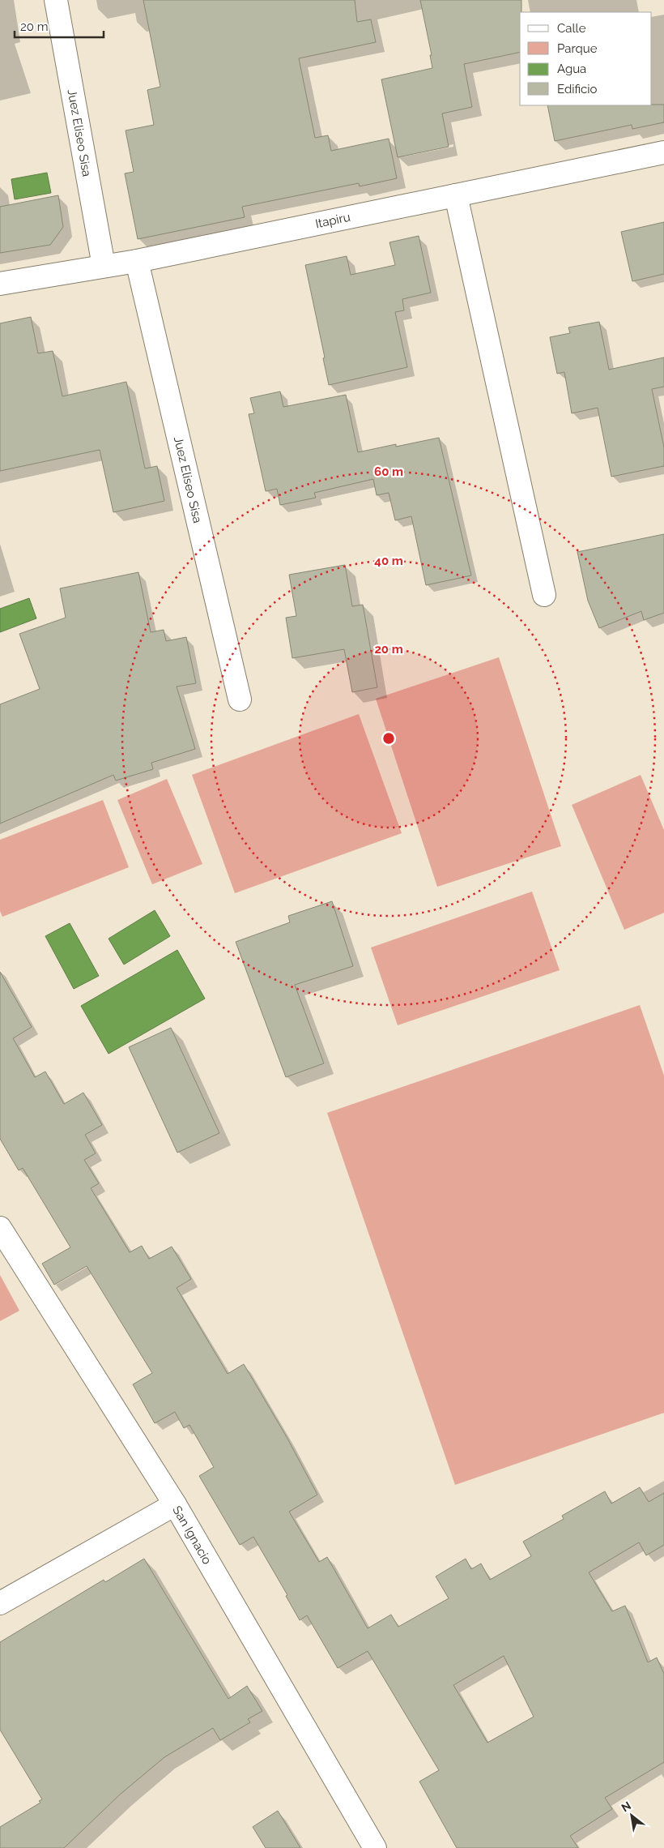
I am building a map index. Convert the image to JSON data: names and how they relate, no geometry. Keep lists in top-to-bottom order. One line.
{"streets":{"street":["Juez Eliseo Sisa","Itapiru","San Ignacio"]},"crossings":[["Juez Eliseo Sisa","Itapiru"]],"legend":["Calle","Parque","Agua","Edificio"],"scale_bar":"20 m","north":"top left","rings":["60 m","40 m","20 m"]}
